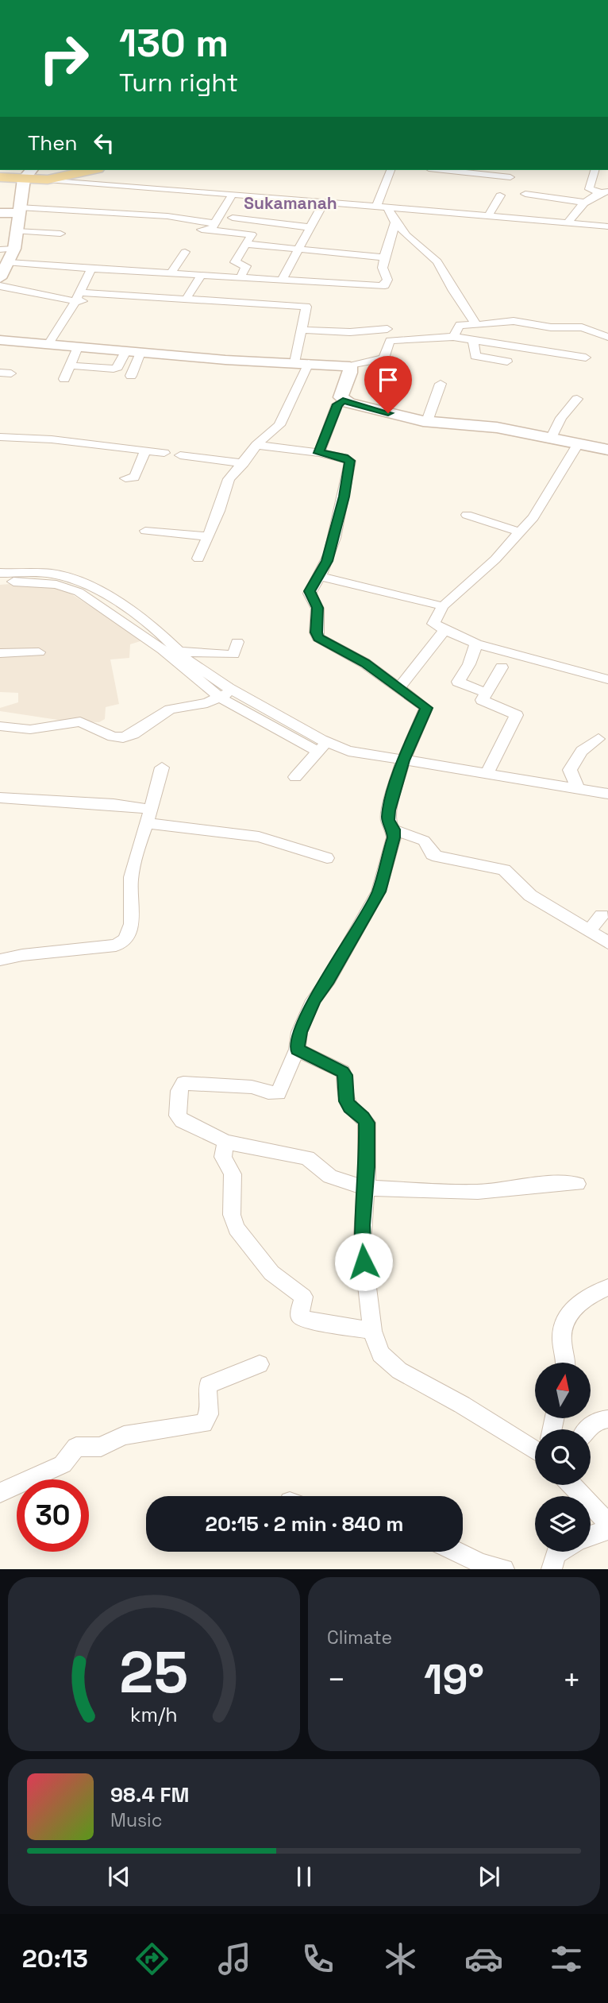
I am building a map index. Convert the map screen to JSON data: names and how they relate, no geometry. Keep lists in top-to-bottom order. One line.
{"districts":["Sukamanah"],"north":"top","page":{"turn":["130 m","Turn right"],"then":"Then","limit":"30","trip":"20:15 · 2 min · 840 m","tile":"Climate","heat":["−","19°","+"],"song":["98.4 FM","Music"],"tabs":"20:13","gauge":["25","km/h"]}}
